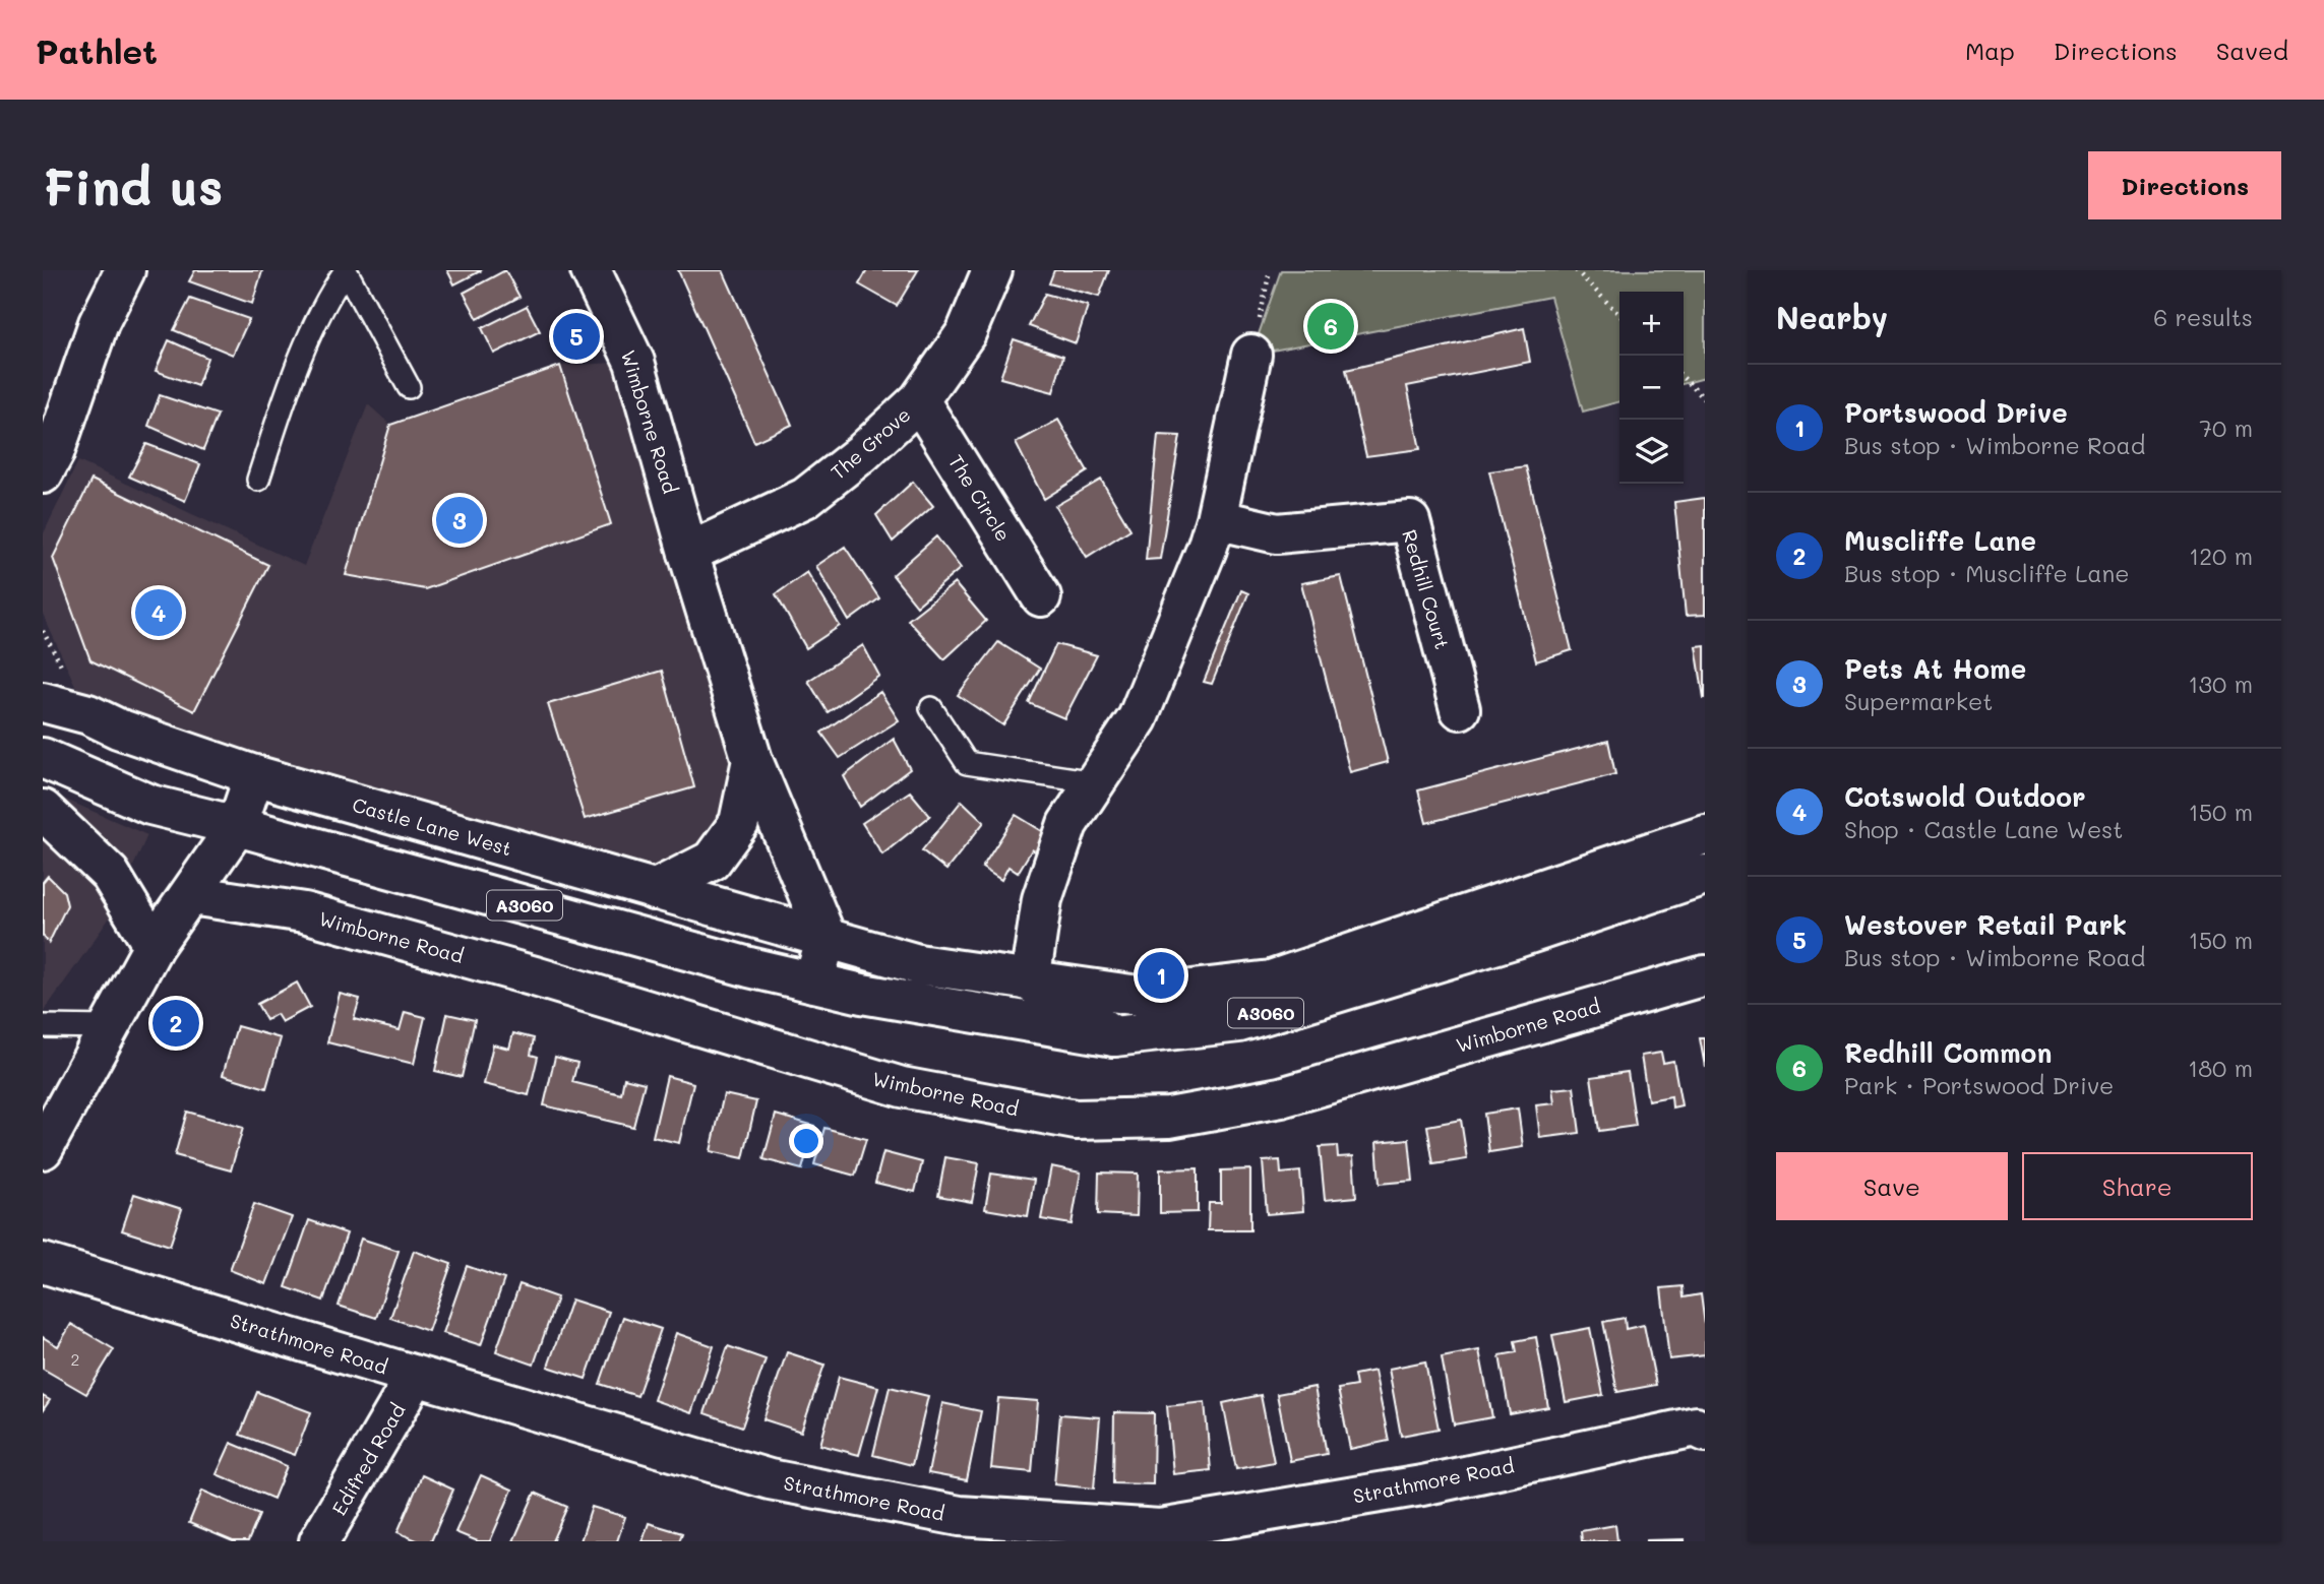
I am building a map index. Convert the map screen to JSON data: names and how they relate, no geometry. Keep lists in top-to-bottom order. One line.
{"streets":{"street":["Wimborne Road","The Grove","The Circle","Redhill Court","Castle Lane West","A3060","Strathmore Road","Edifred Road"]},"crossings":[["Wimborne Road","The Grove"],["Wimborne Road","Castle Lane West"],["Wimborne Road","A3060"],["The Grove","The Circle"],["Castle Lane West","A3060"],["Strathmore Road","Edifred Road"]],"house_numbers":["2"],"page":{"header":"Pathlet","nav":["Map","Directions","Saved"],"buttons":["Directions",["Save","Share"]],"title":"Find us","heading":["Nearby","6 results"],"map_buttons":["+","−"],"pins":["6","5","3","4","1","2"],"list":[{"mark":"1","name":"Portswood Drive","note":"Bus stop · Wimborne Road","value":"70 m"},{"mark":"2","name":"Muscliffe Lane","note":"Bus stop · Muscliffe Lane","value":"120 m"},{"mark":"3","name":"Pets At Home","note":"Supermarket","value":"130 m"},{"mark":"4","name":"Cotswold Outdoor","note":"Shop · Castle Lane West","value":"150 m"},{"mark":"5","name":"Westover Retail Park","note":"Bus stop · Wimborne Road","value":"150 m"},{"mark":"6","name":"Redhill Common","note":"Park · Portswood Drive","value":"180 m"}]}}
